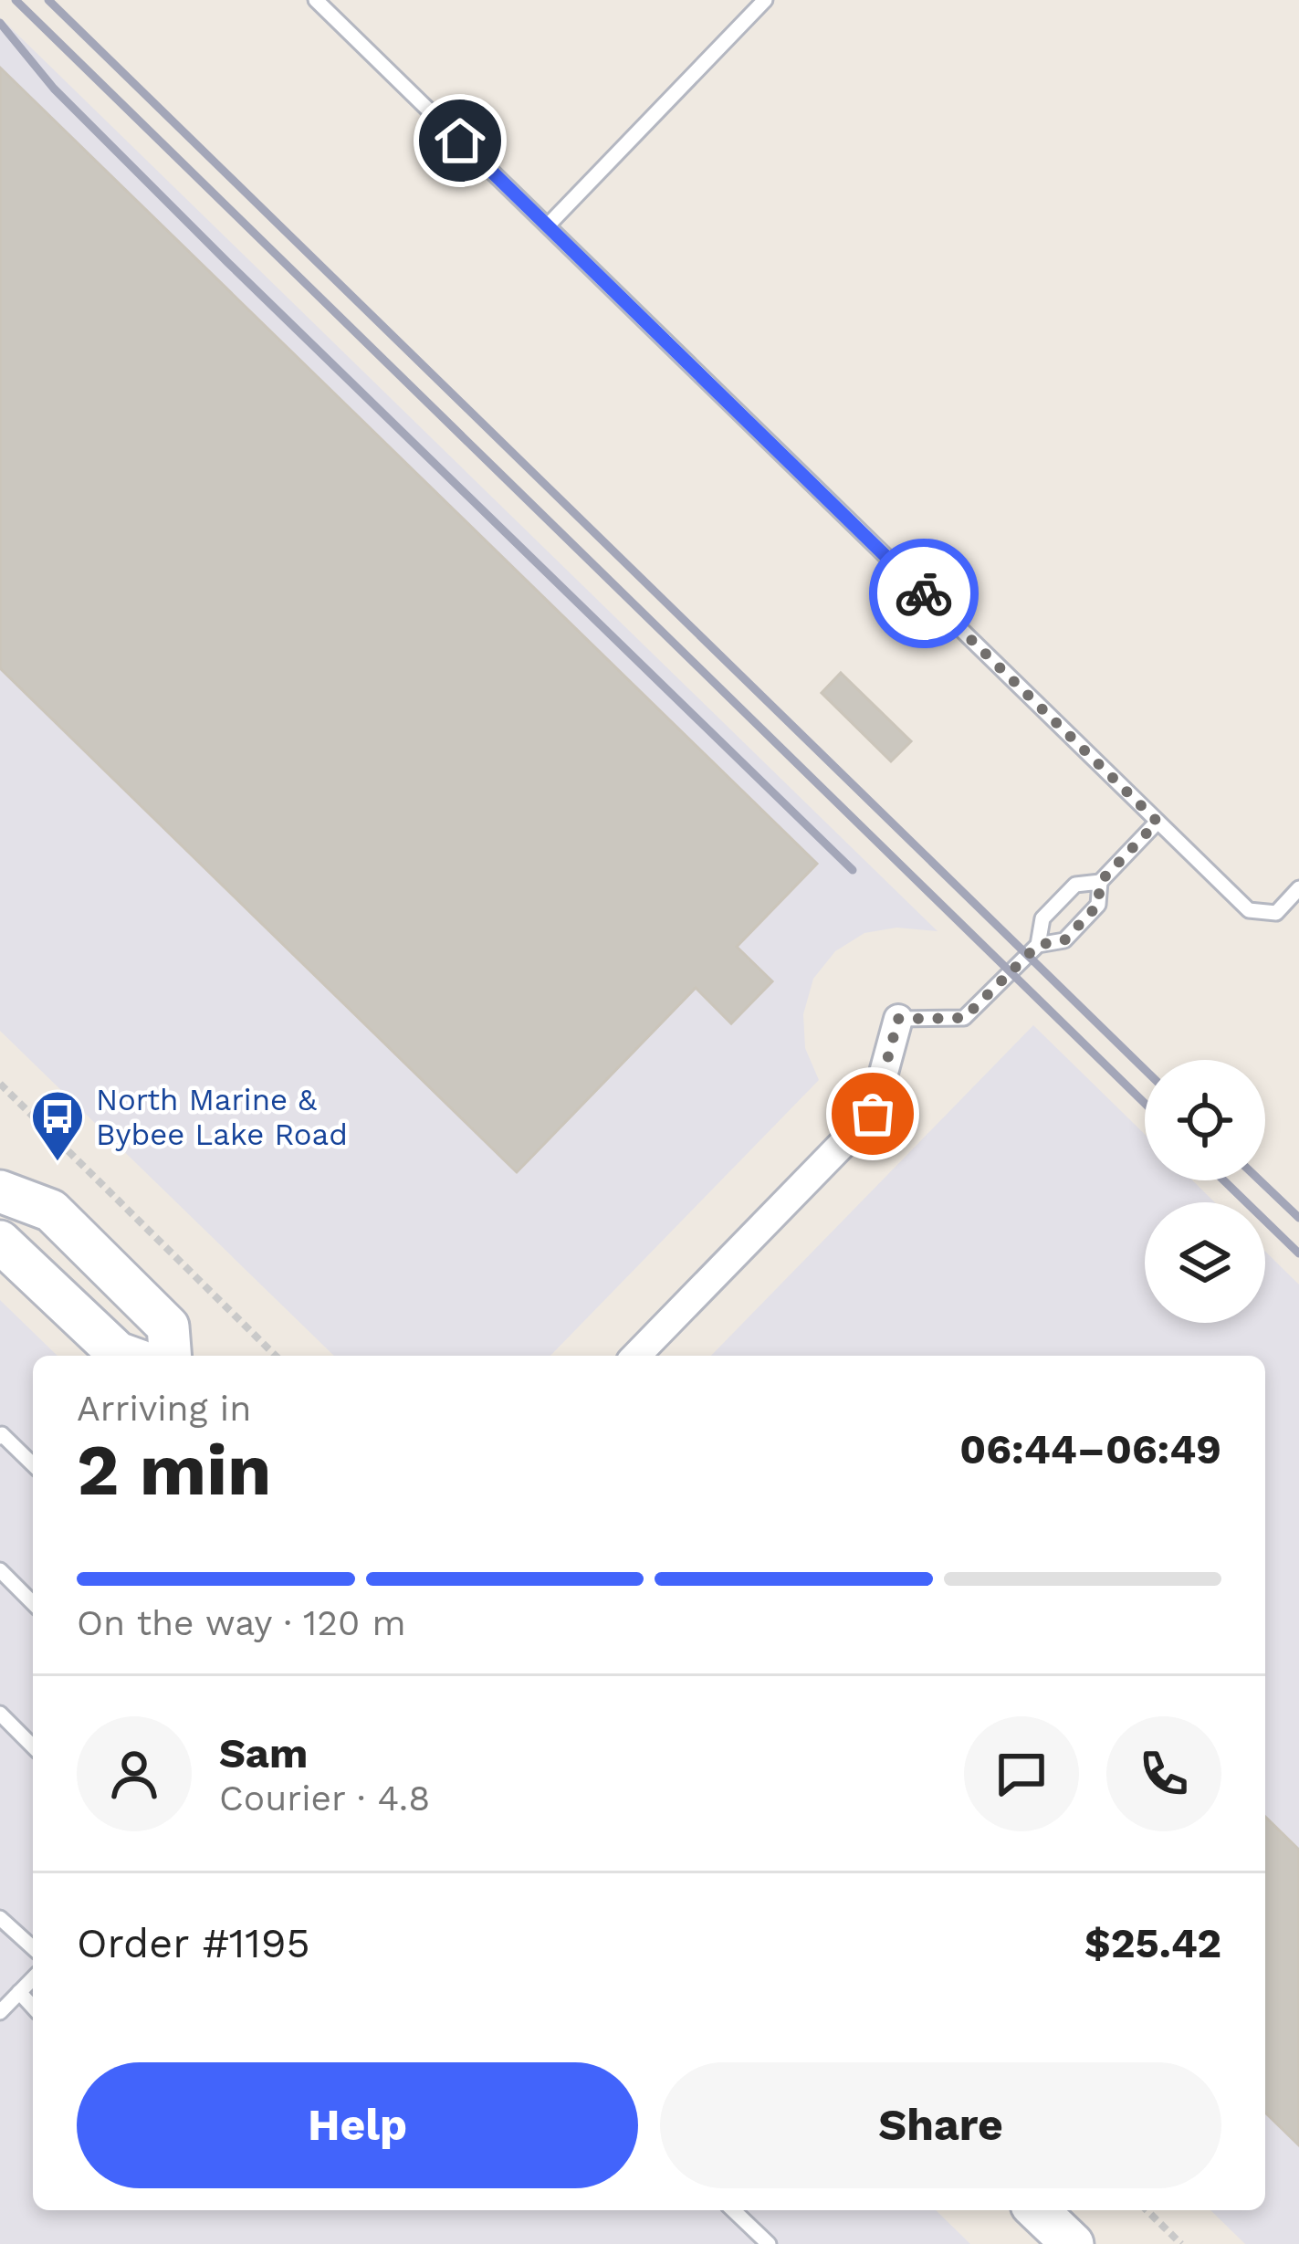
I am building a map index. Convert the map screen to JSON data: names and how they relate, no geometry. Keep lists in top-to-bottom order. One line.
{"places":{"bus stop":["North Marine & Bybee Lake Road"]},"page":{"heading":["2 min","Arriving in","06:44–06:49"],"panel":["Sam","Courier · 4.8","Order #1195","$25.42"],"bar":"On the way · 120 m","buttons":["Help","Share"]}}
